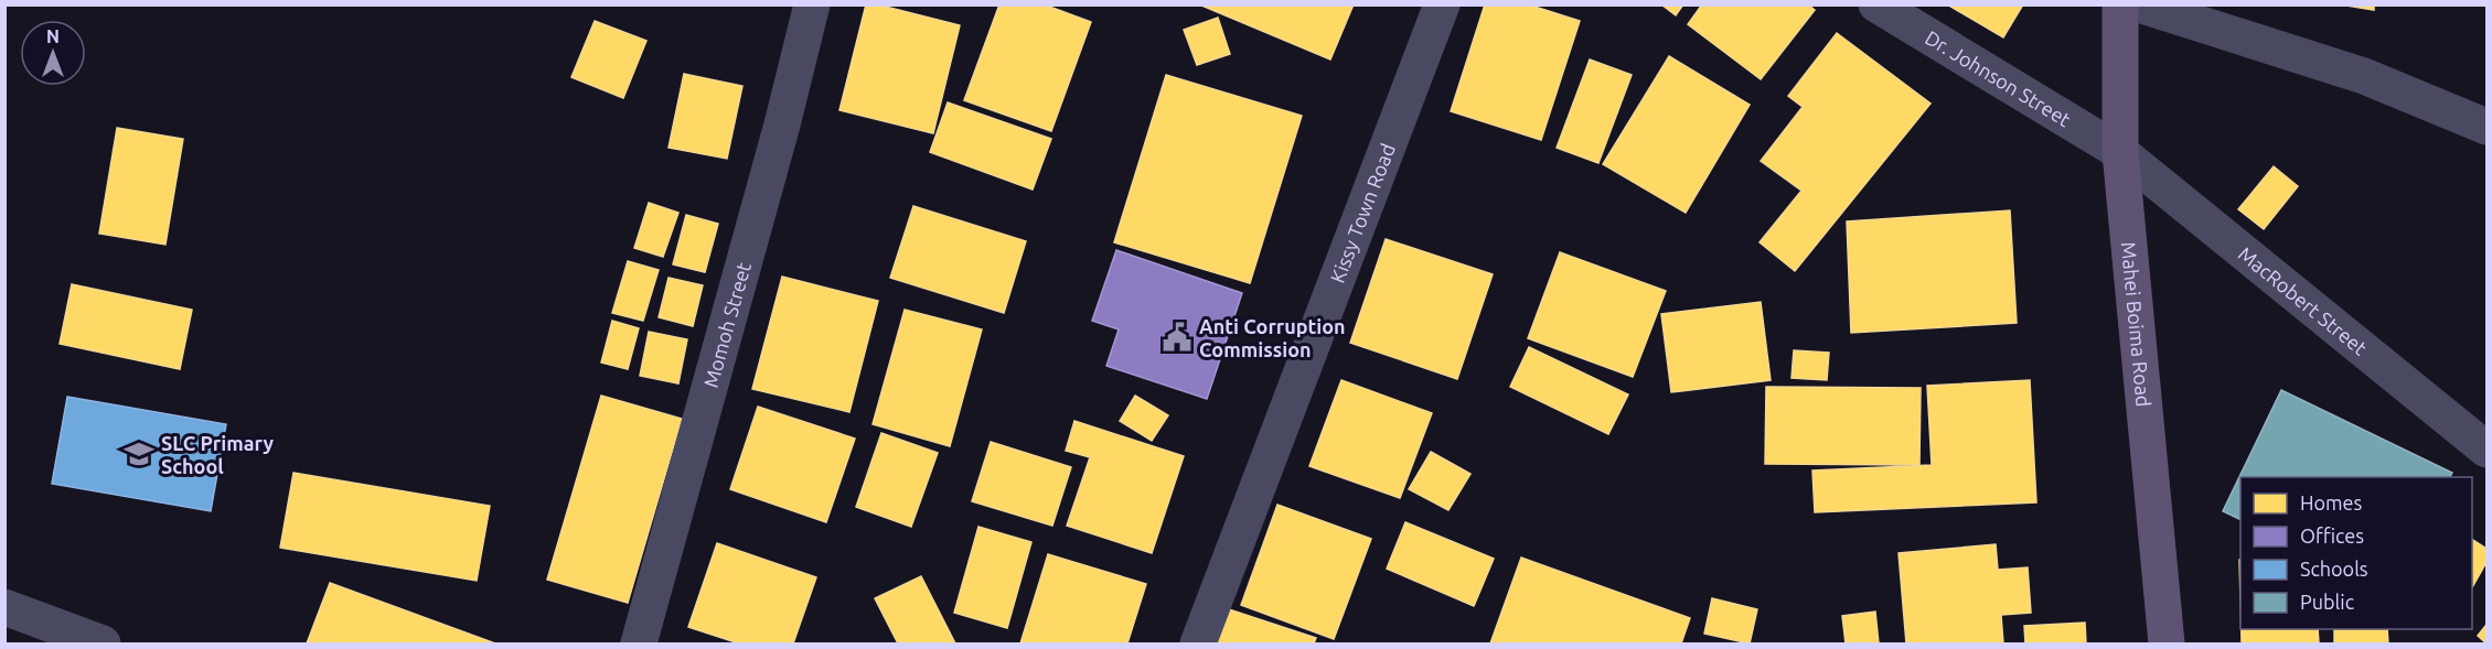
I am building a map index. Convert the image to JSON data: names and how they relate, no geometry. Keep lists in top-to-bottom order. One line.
{"streets":{"main road":["Mahei Boima Road"],"street":["Dr. Johnson Street","Kissy Town Road","MacRobert Street","Momoh Street"]},"crossings":[["Dr. Johnson Street","MacRobert Street"],["Dr. Johnson Street","Mahei Boima Road"],["MacRobert Street","Mahei Boima Road"]],"places":{"public building":["Anti Corruption Commission"],"school or university":["SLC Primary School"]},"legend":["Homes","Offices","Schools","Public"],"north":"top"}
